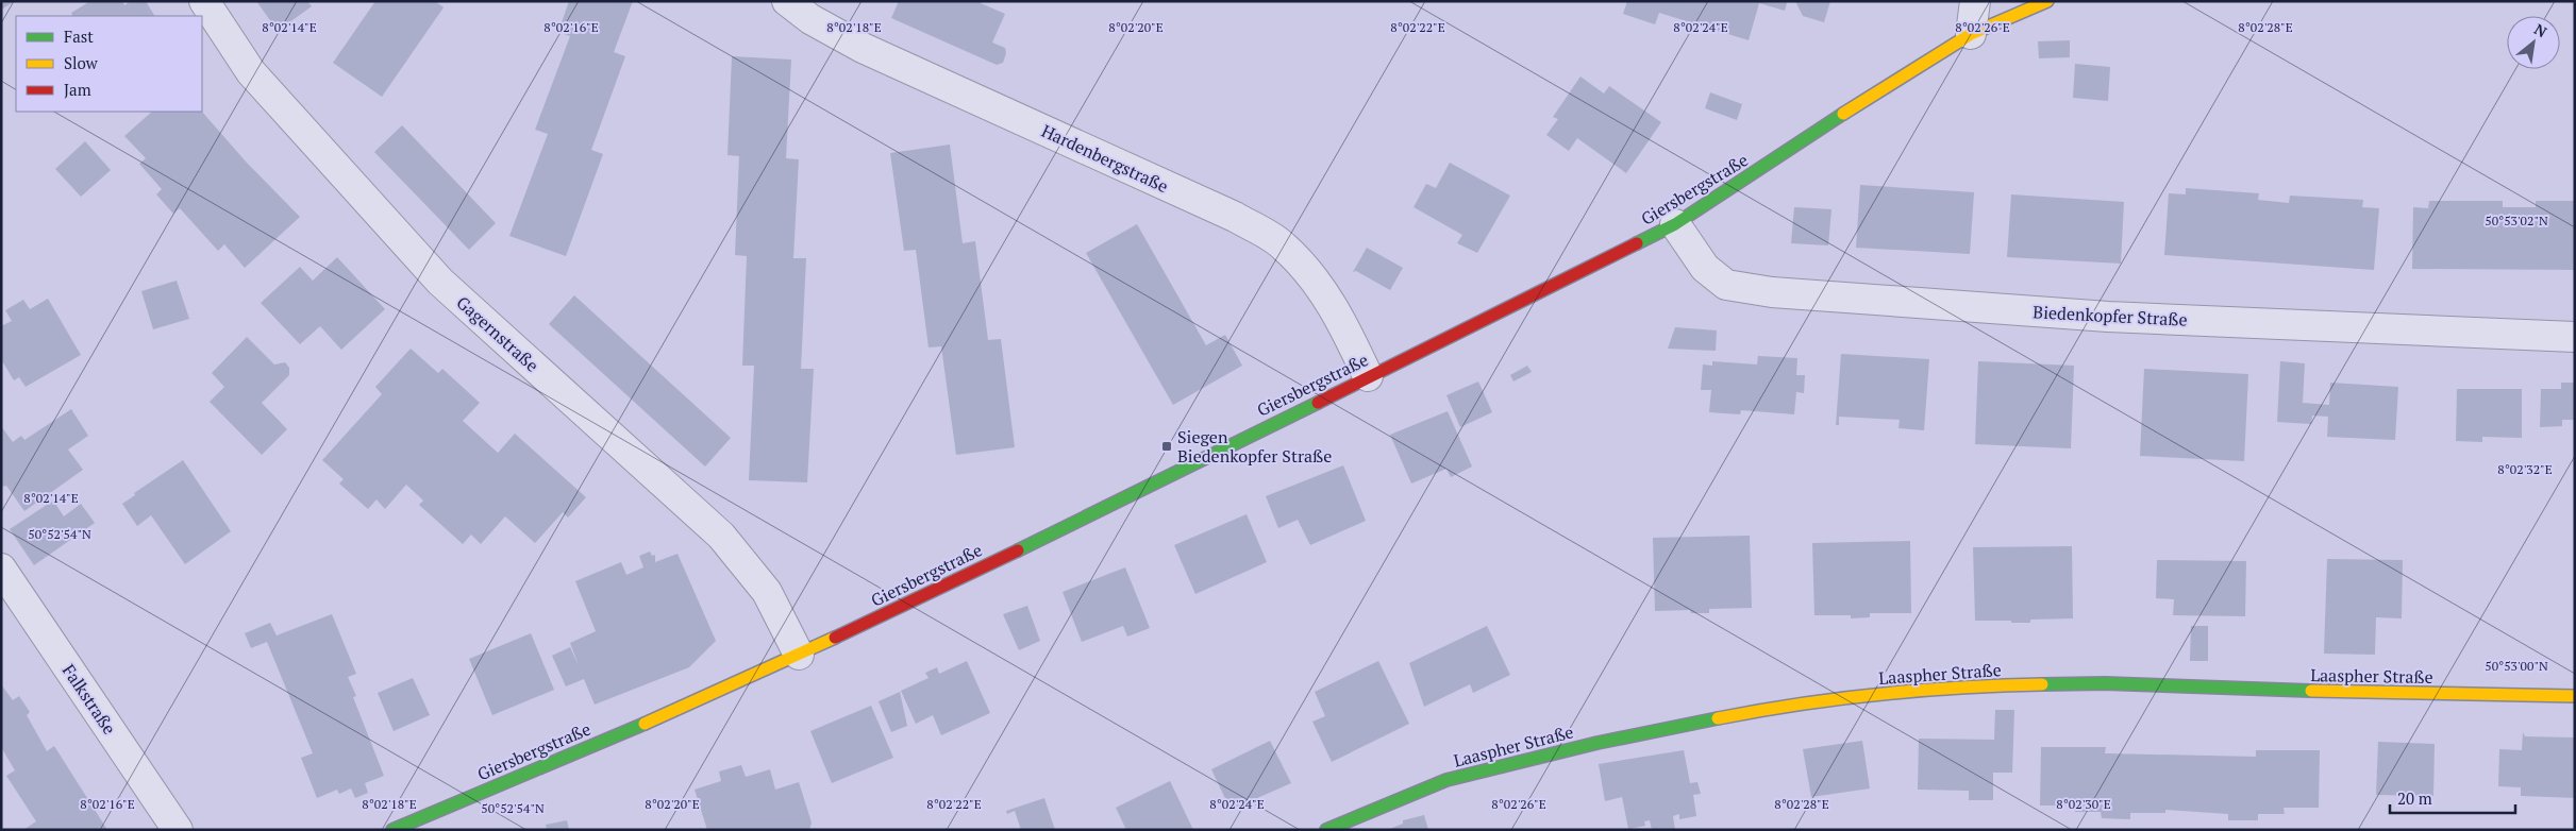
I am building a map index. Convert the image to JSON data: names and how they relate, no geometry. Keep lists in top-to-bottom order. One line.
{"streets":{"street":["Hardenbergstraße","Giersbergstraße","Biedenkopfer Straße","Gagernstraße","Laaspher Straße","Falkstraße"]},"crossings":[["Hardenbergstraße","Giersbergstraße"],["Giersbergstraße","Biedenkopfer Straße"],["Giersbergstraße","Gagernstraße"]],"places":{"transit":["Siegen Biedenkopfer Straße"]},"legend":["Fast","Slow","Jam"],"scale_bar":"20 m","north":"top right","coordinates":["8°02'22\"E","8°02'24\"E","8°02'26\"E","8°02'28\"E","8°02'14\"E","8°02'16\"E","8°02'18\"E","8°02'20\"E","50°53'02\"N","8°02'32\"E","50°52'54\"N","50°53'00\"N","8°02'30\"E"]}
